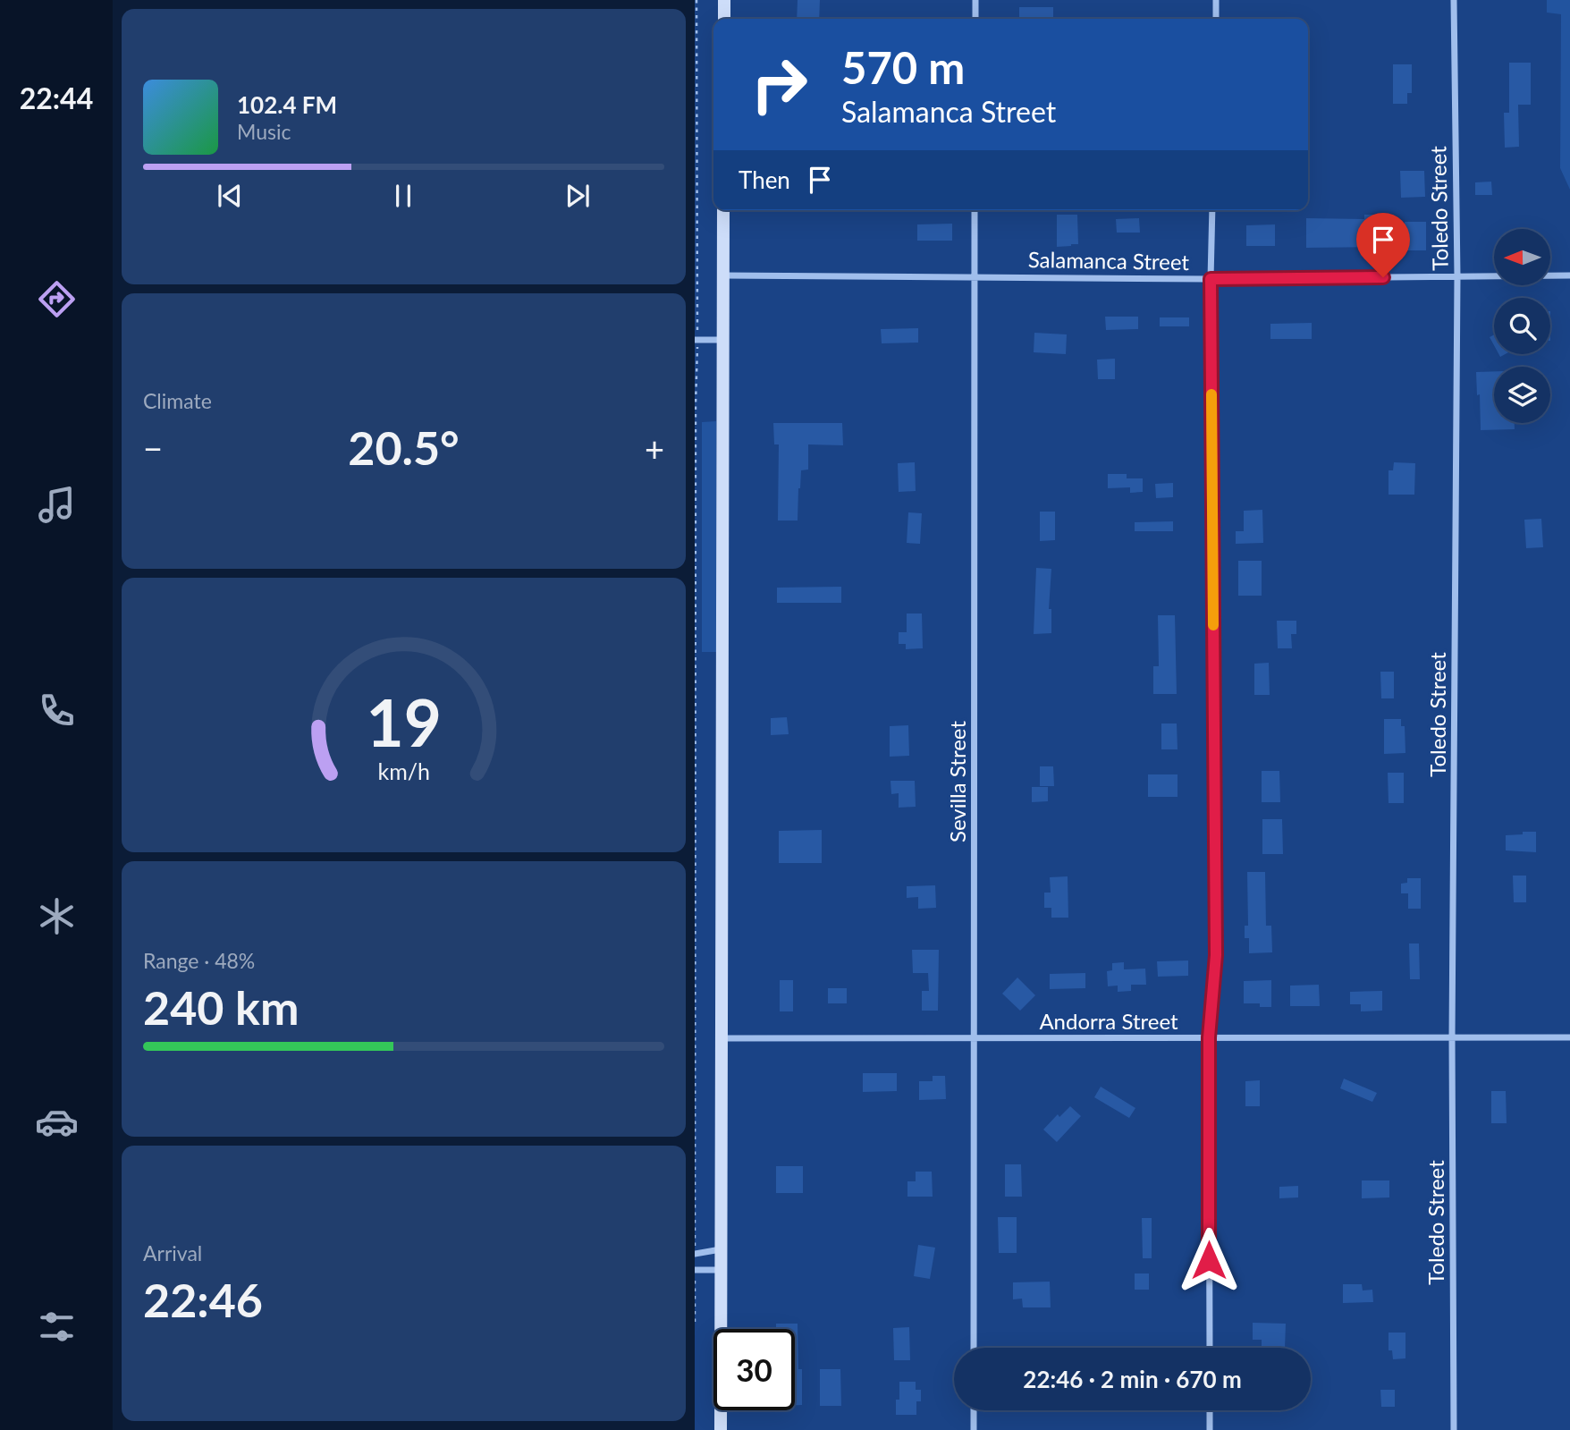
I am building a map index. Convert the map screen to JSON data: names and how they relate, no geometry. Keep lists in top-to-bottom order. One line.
{"streets":{"street":["Toledo Street","Salamanca Street","Sevilla Street","Andorra Street"]},"crossings":[["Toledo Street","Salamanca Street"],["Toledo Street","Andorra Street"],["Salamanca Street","Sevilla Street"],["Sevilla Street","Andorra Street"]],"north":"left","page":{"tabs":"22:44","turn":["570 m","Salamanca Street"],"song":["102.4 FM","Music"],"then":"Then","tile":["Climate",["Range · 48%","240 km"],["Arrival","22:46"]],"heat":["−","20.5°","+"],"limit":"30","trip":"22:46 · 2 min · 670 m","gauge":["19","km/h"]}}
